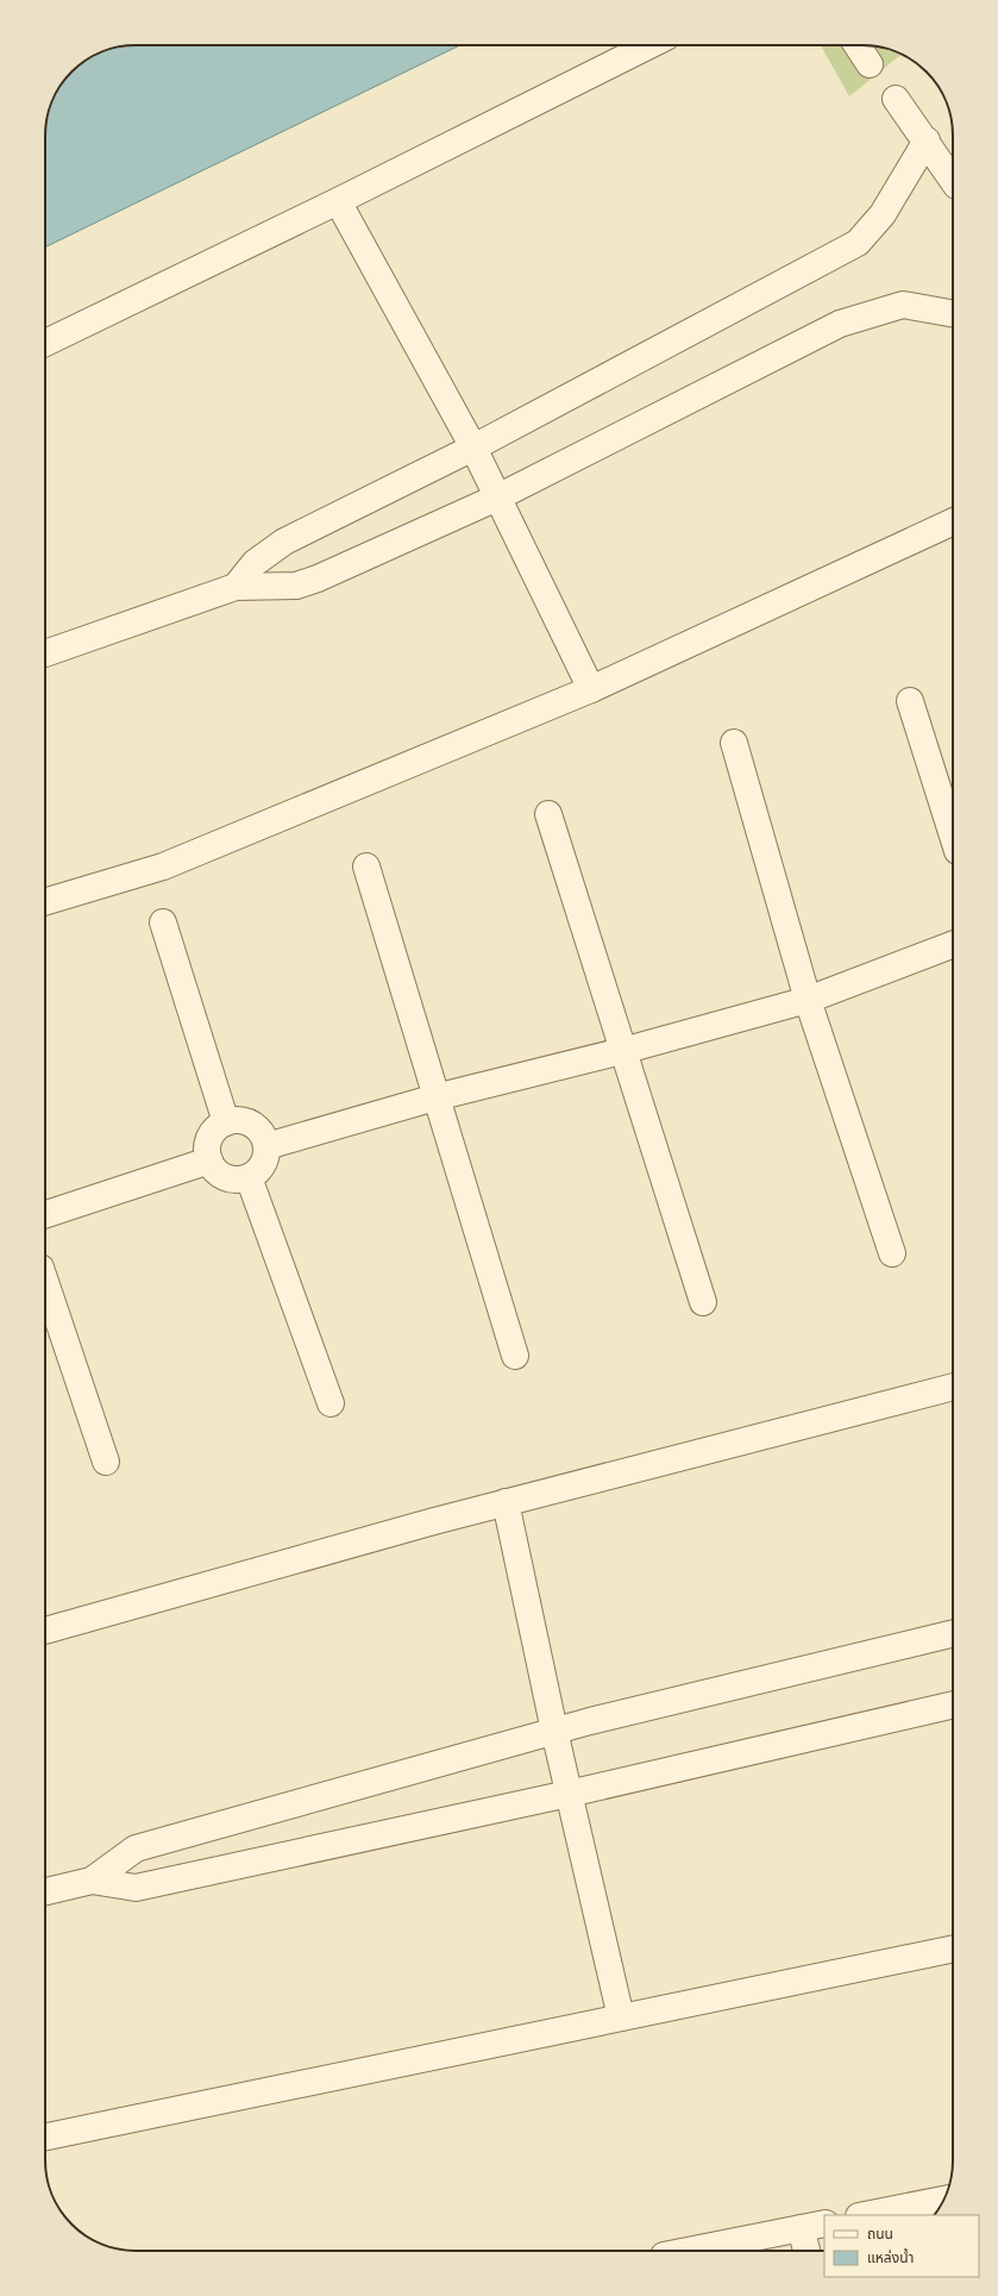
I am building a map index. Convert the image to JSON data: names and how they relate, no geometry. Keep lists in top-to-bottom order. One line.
{"legend":["ถนน","แหล่งน้ำ"]}
